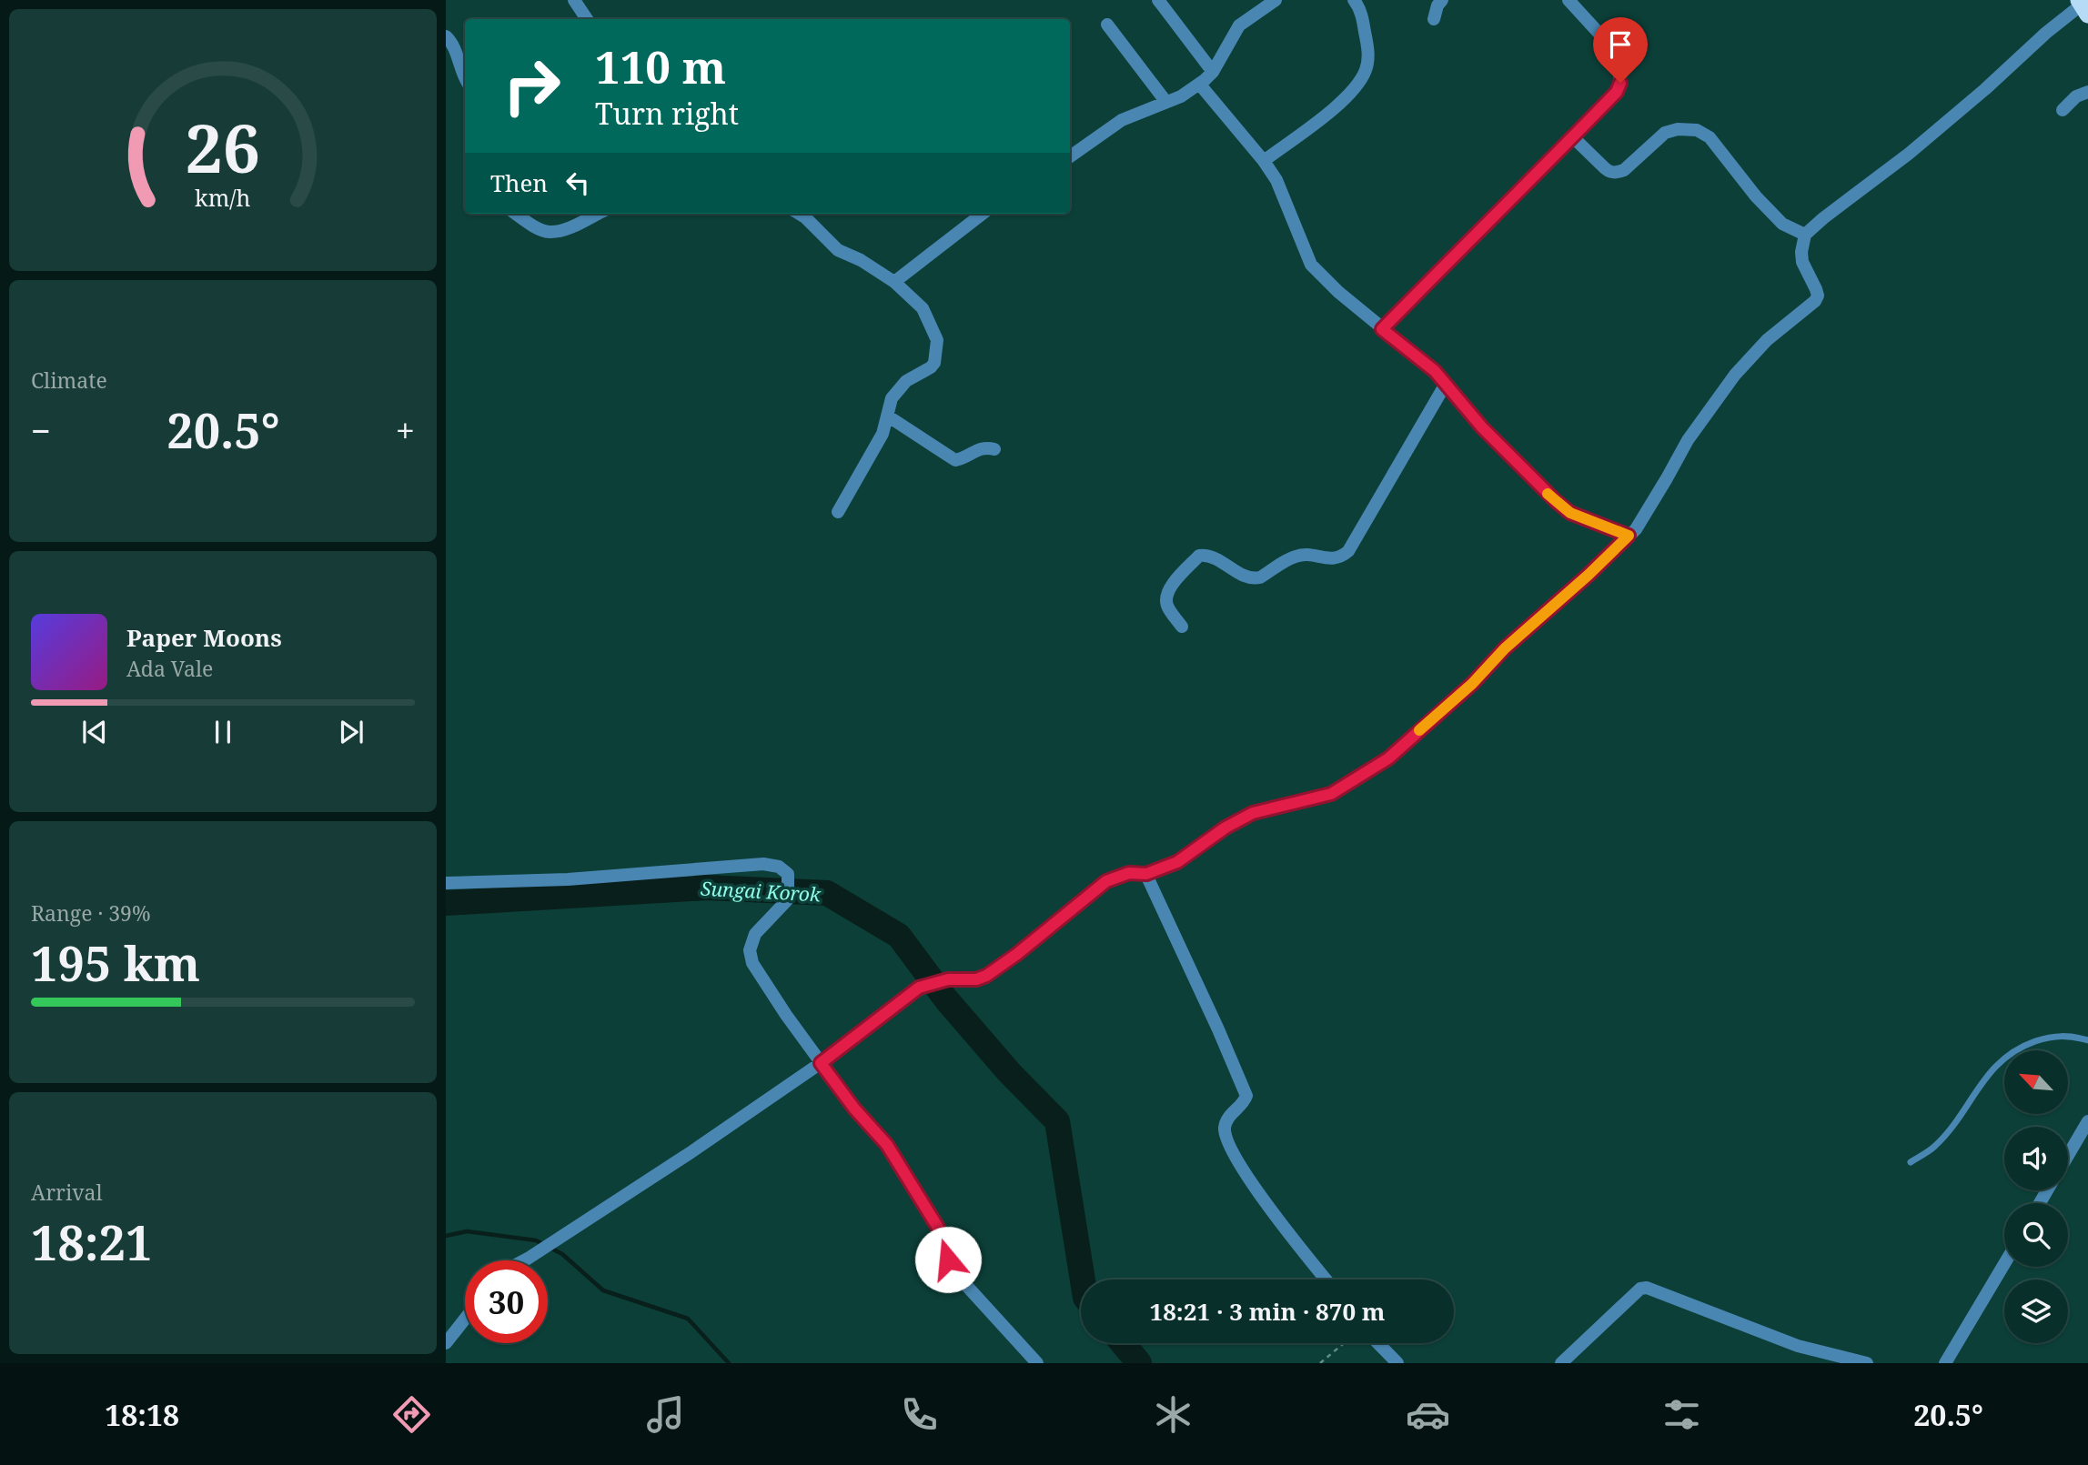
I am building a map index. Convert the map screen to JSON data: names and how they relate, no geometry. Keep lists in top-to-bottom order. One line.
{"water":["Sungai Korok"],"north":"top left","page":{"turn":["110 m","Turn right"],"then":"Then","tile":["Climate",["Range · 39%","195 km"],["Arrival","18:21"]],"heat":["−","20.5°","+"],"song":["Paper Moons","Ada Vale"],"limit":"30","trip":"18:21 · 3 min · 870 m","tabs":["18:18","20.5°"],"gauge":["26","km/h"]}}
